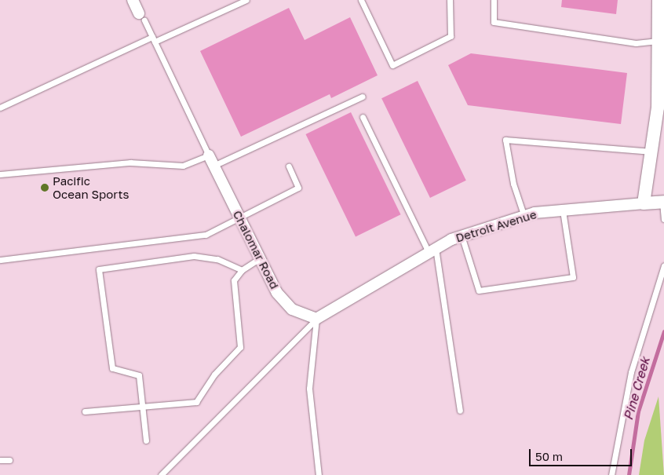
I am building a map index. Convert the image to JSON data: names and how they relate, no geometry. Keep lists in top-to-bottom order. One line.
{"streets":{"street":["Detroit Avenue","Chalomar Road"]},"crossings":[["Detroit Avenue","Chalomar Road"]],"water":["Pine Creek"],"places":["Pacific Ocean Sports"],"scale_bar":"50 m"}
